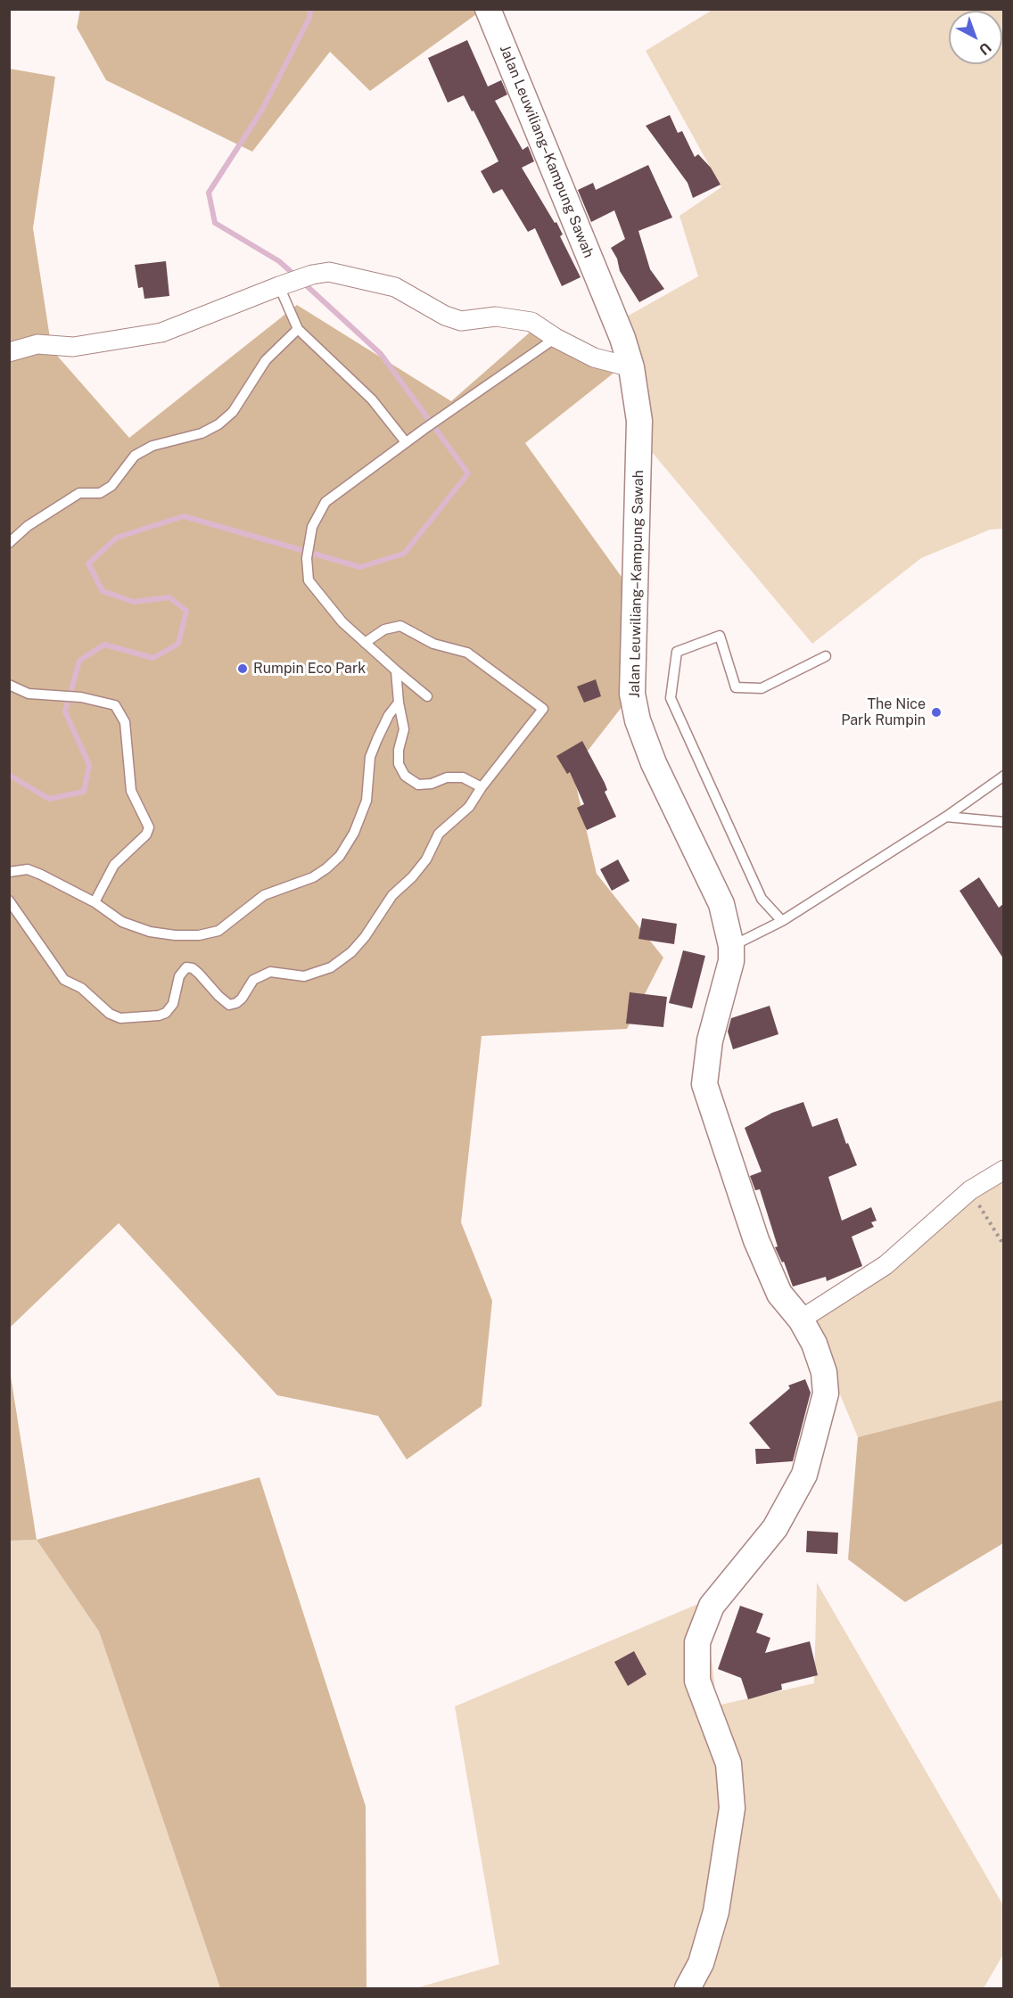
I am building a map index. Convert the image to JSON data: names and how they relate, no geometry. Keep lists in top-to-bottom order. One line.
{"streets":{"main road":["Jalan Leuwiliang–Kampung Sawah"]},"places":["Rumpin Eco Park","The Nice Park Rumpin"],"north":"bottom right"}
